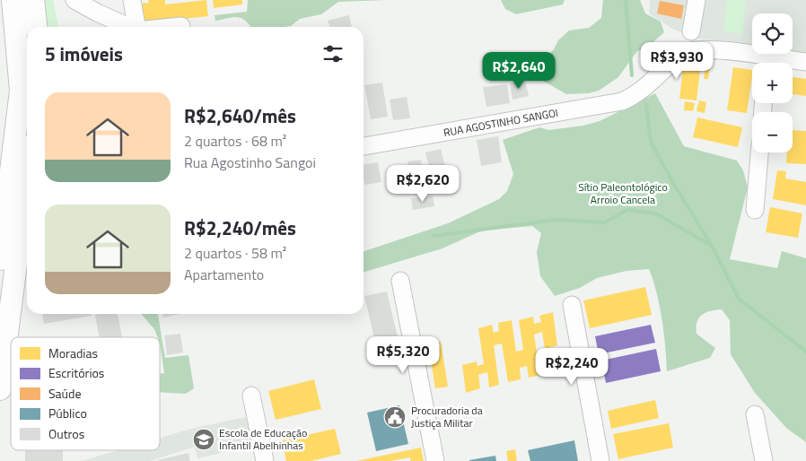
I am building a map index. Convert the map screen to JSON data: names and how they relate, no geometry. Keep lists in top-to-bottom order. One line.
{"streets":{"street":["RUA AGOSTINHO SANGOI"]},"parks":["Sítio Paleontológico Arroio Cancela"],"places":{"public building":["Procuradoria da Justiça Militar"],"school or university":["Escola de Educação Infantil Abelhinhas"]},"legend":["Moradias","Escritórios","Saúde","Público","Outros"],"page":{"map_buttons":["+","−"],"heading":"5 imóveis","price":["R$3,930","R$2,640","R$2,620","R$5,320","R$2,240"],"list":[{"name":"R$2,640/mês","note":"2 quartos · 68 m² · Rua Agostinho Sangoi"},{"name":"R$2,240/mês","note":"2 quartos · 58 m² · Apartamento"}]}}
